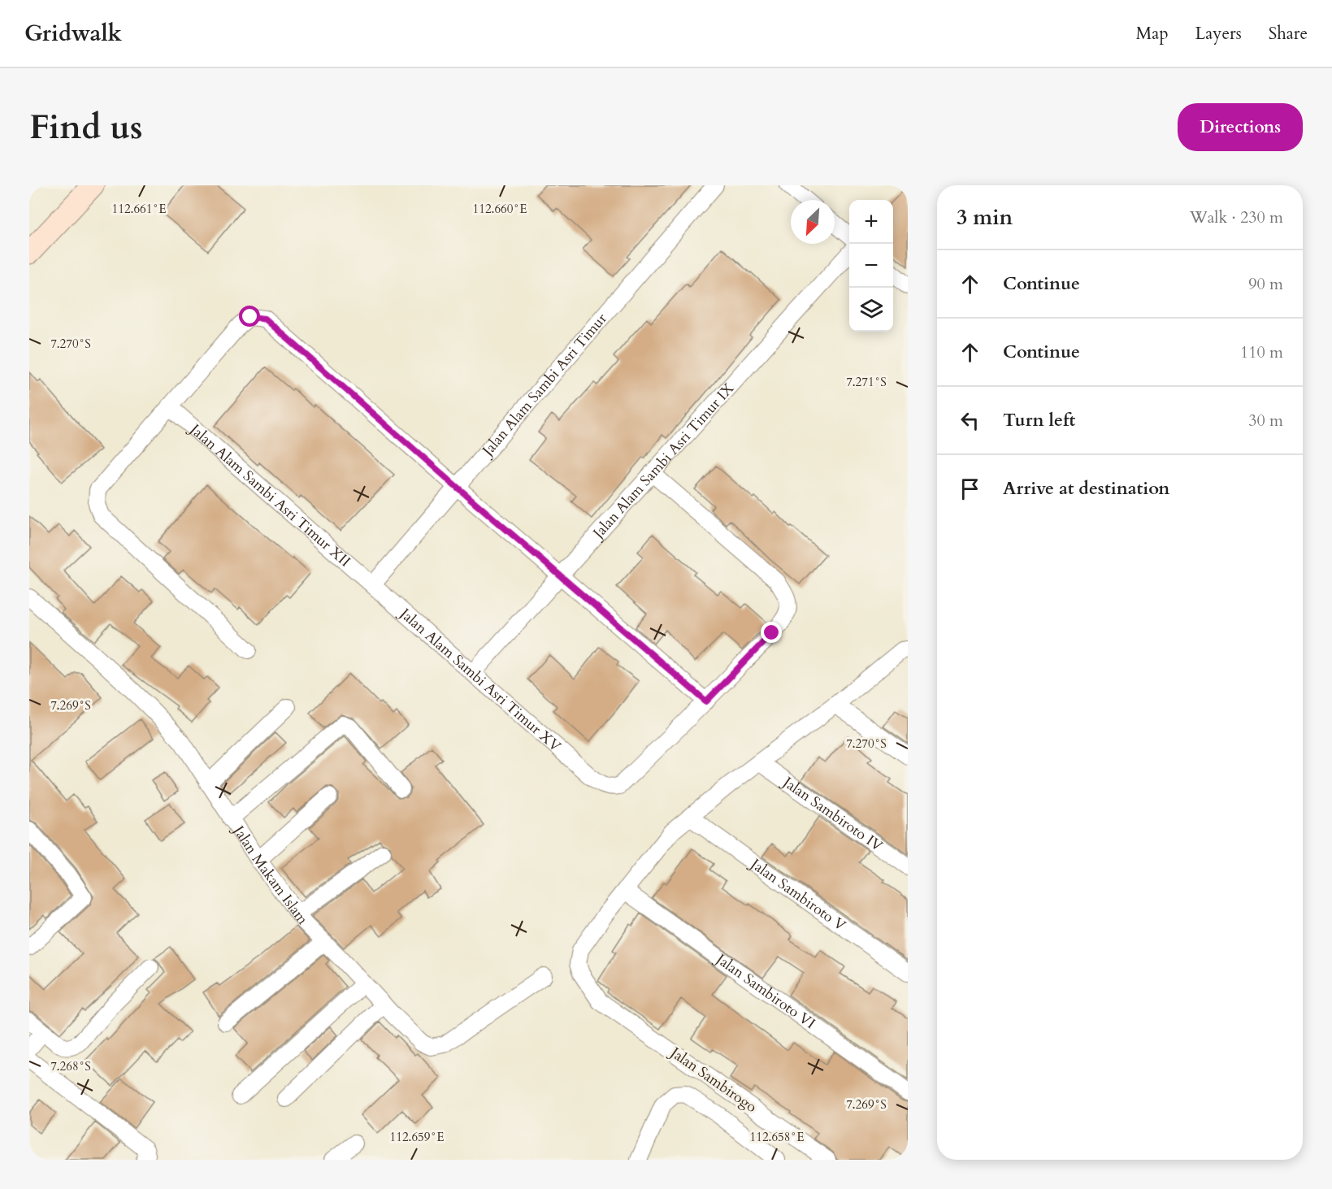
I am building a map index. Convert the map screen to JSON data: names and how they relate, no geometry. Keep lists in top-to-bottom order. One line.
{"streets":{"street":["Jalan Alam Sambi Asri Timur","Jalan Alam Sambi Asri Timur IX","Jalan Alam Sambi Asri Timur XII","Jalan Alam Sambi Asri Timur XV","Jalan Sambiroto IV","Jalan Makam Islam","Jalan Sambiroto V","Jalan Sambiroto VI","Jalan Sambirogo"]},"crossings":[["Jalan Alam Sambi Asri Timur","Jalan Alam Sambi Asri Timur XII"],["Jalan Alam Sambi Asri Timur","Jalan Alam Sambi Asri Timur XV"],["Jalan Alam Sambi Asri Timur IX","Jalan Alam Sambi Asri Timur XV"],["Jalan Alam Sambi Asri Timur XII","Jalan Alam Sambi Asri Timur XV"],["Jalan Sambiroto VI","Jalan Sambirogo"]],"north":"bottom left","page":{"header":"Gridwalk","nav":["Map","Layers","Share"],"buttons":"Directions","title":"Find us","heading":["3 min","Walk · 230 m"],"map_buttons":["+","−"],"list":[["Continue","90 m"],["Continue","110 m"],["Turn left","30 m"],"Arrive at destination"]},"coordinates":["112.661°E","112.660°E","7.270°S","7.271°S","7.269°S","7.268°S","112.659°E","112.658°E"]}
